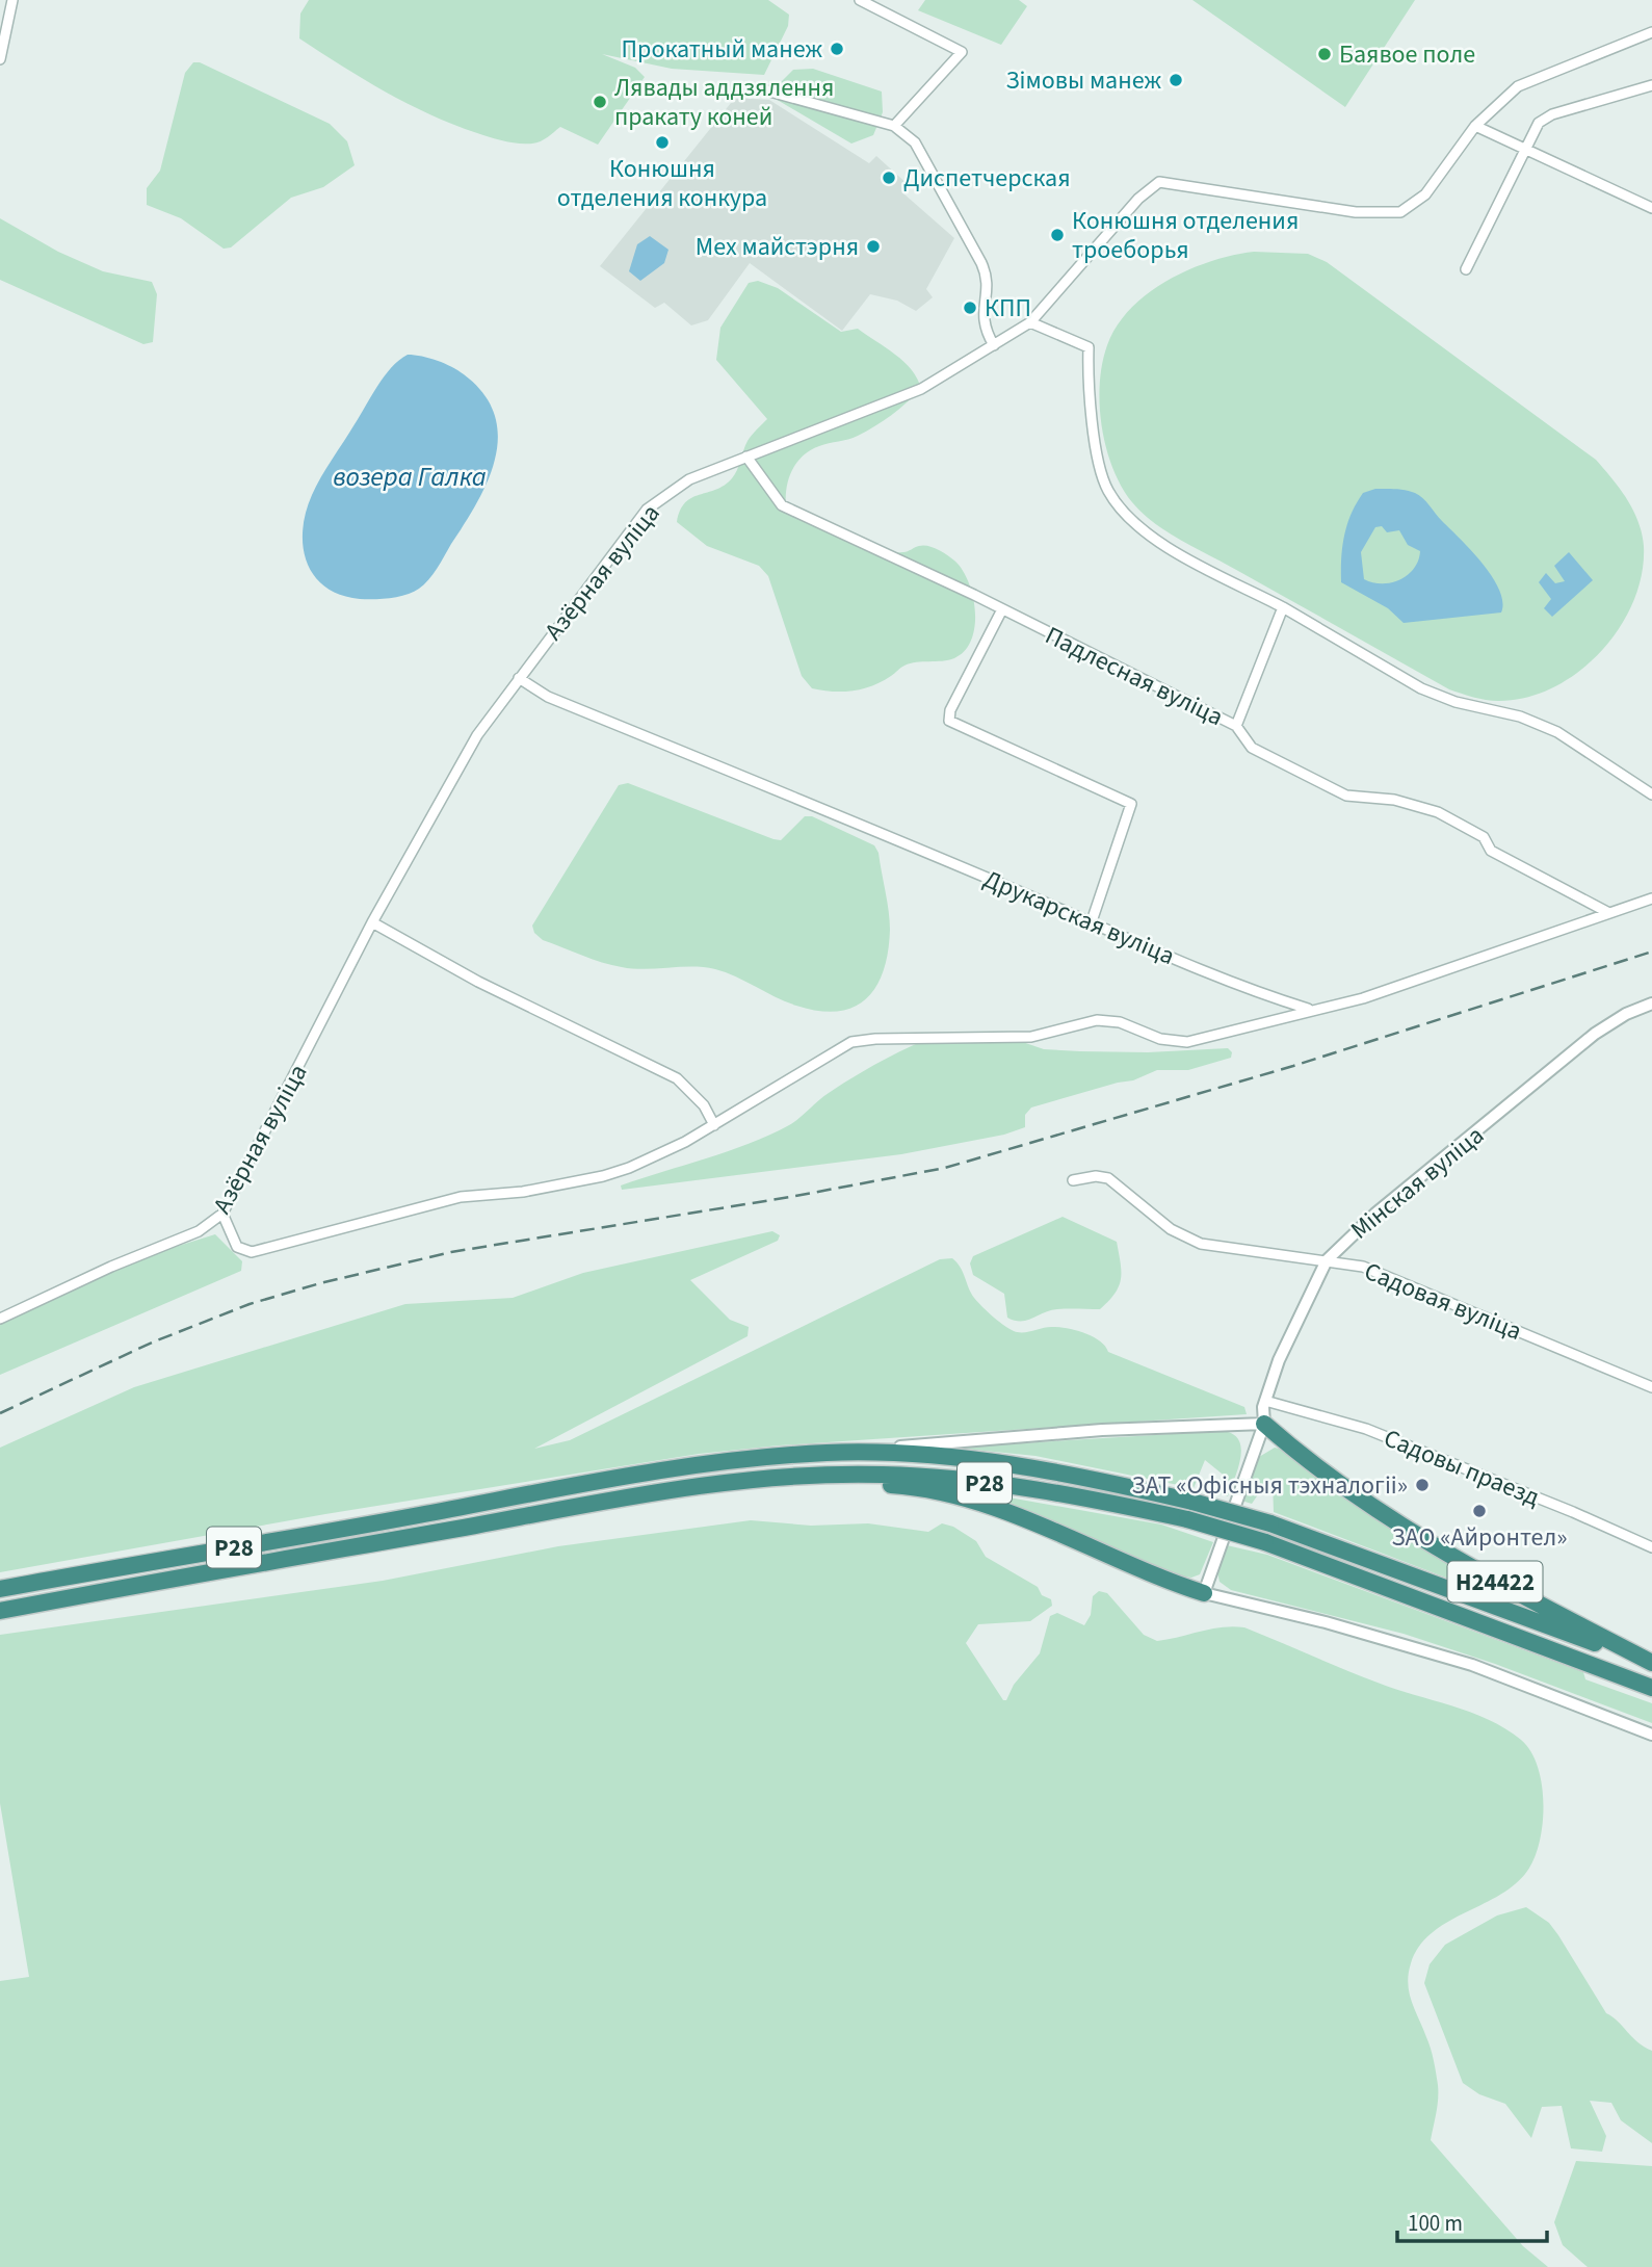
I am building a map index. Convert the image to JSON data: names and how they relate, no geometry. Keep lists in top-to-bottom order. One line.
{"streets":{"highway":["Р28","Н24422"],"street":["Азёрная вуліца","Падлесная вуліца","Друкарская вуліца","Мінская вуліца","Садовая вуліца","Садовы праезд"]},"crossings":[["Азёрная вуліца","Падлесная вуліца"],["Азёрная вуліца","Друкарская вуліца"],["Падлесная вуліца","Друкарская вуліца"],["Мінская вуліца","Садовая вуліца"],["Мінская вуліца","Садовы праезд"],["Мінская вуліца","Н24422"],["Р28","Н24422"]],"water":["возера Галка"],"places":["Прокатный манеж","Баявое поле","Зімовы манеж","Лявады аддзялення пракату коней","Конюшня отделения конкура","Диспетчерская","Конюшня отделения троеборья","Мех майстэрня","КПП","ЗАТ «Офісныя тэхналогіі»","ЗАО «Айронтел»"],"scale_bar":"100 m"}
